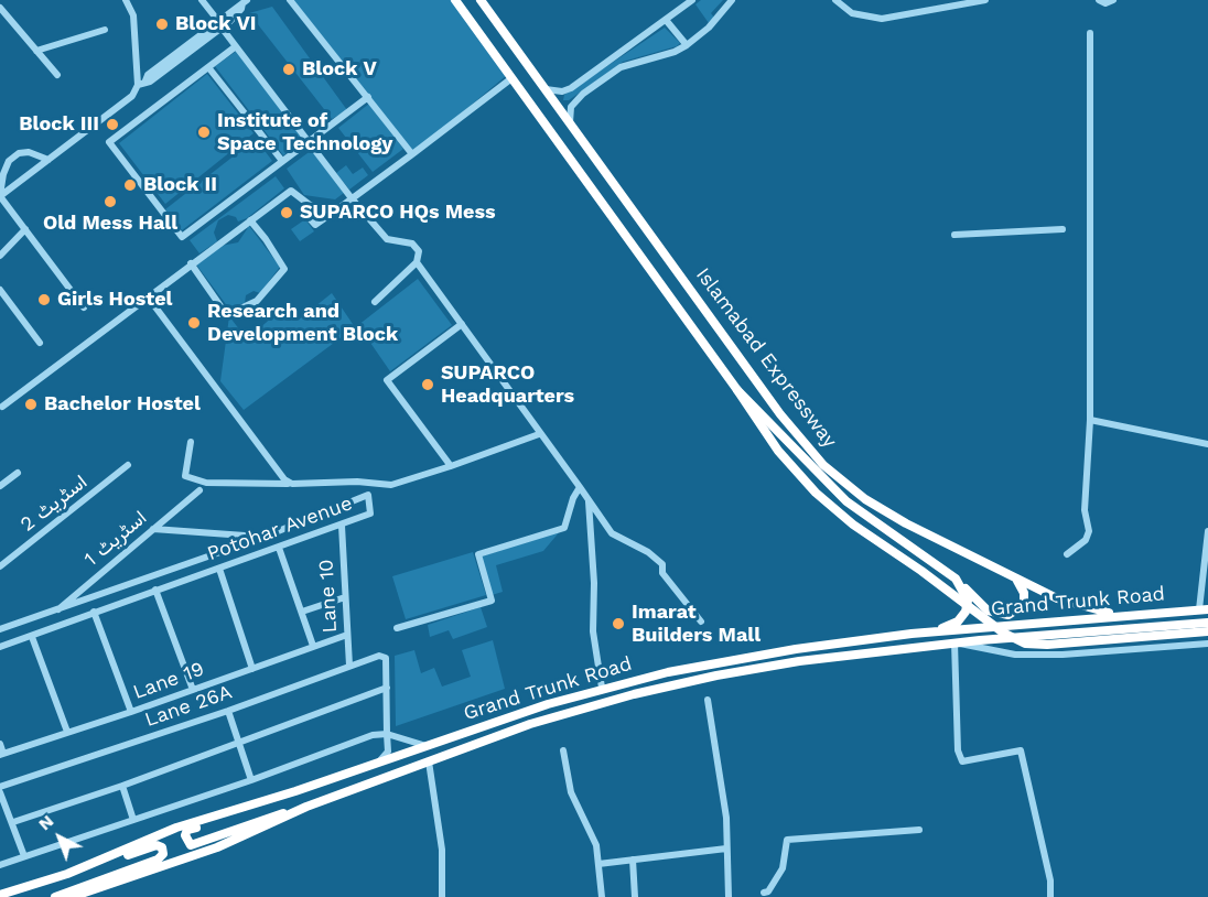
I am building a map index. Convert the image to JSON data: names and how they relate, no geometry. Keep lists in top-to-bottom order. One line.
{"streets":{"highway":["Islamabad Expressway","Grand Trunk Road"],"street":["اسٹریٹ 2","Potohar Avenue","اسٹریٹ 1","Lane 10","Lane 19","Lane 26A"]},"crossings":[["Islamabad Expressway","Grand Trunk Road"],["Potohar Avenue","اسٹریٹ 1"],["Potohar Avenue","Lane 10"],["Lane 10","Lane 19"],["Lane 10","Lane 26A"]],"places":["Block VI","Block V","Block III","Institute of Space Technology","Block II","Old Mess Hall","SUPARCO HQs Mess","Girls Hostel","Research and Development Block","SUPARCO Headquarters","Bachelor Hostel","Imarat Builders Mall"],"north":"top left"}
